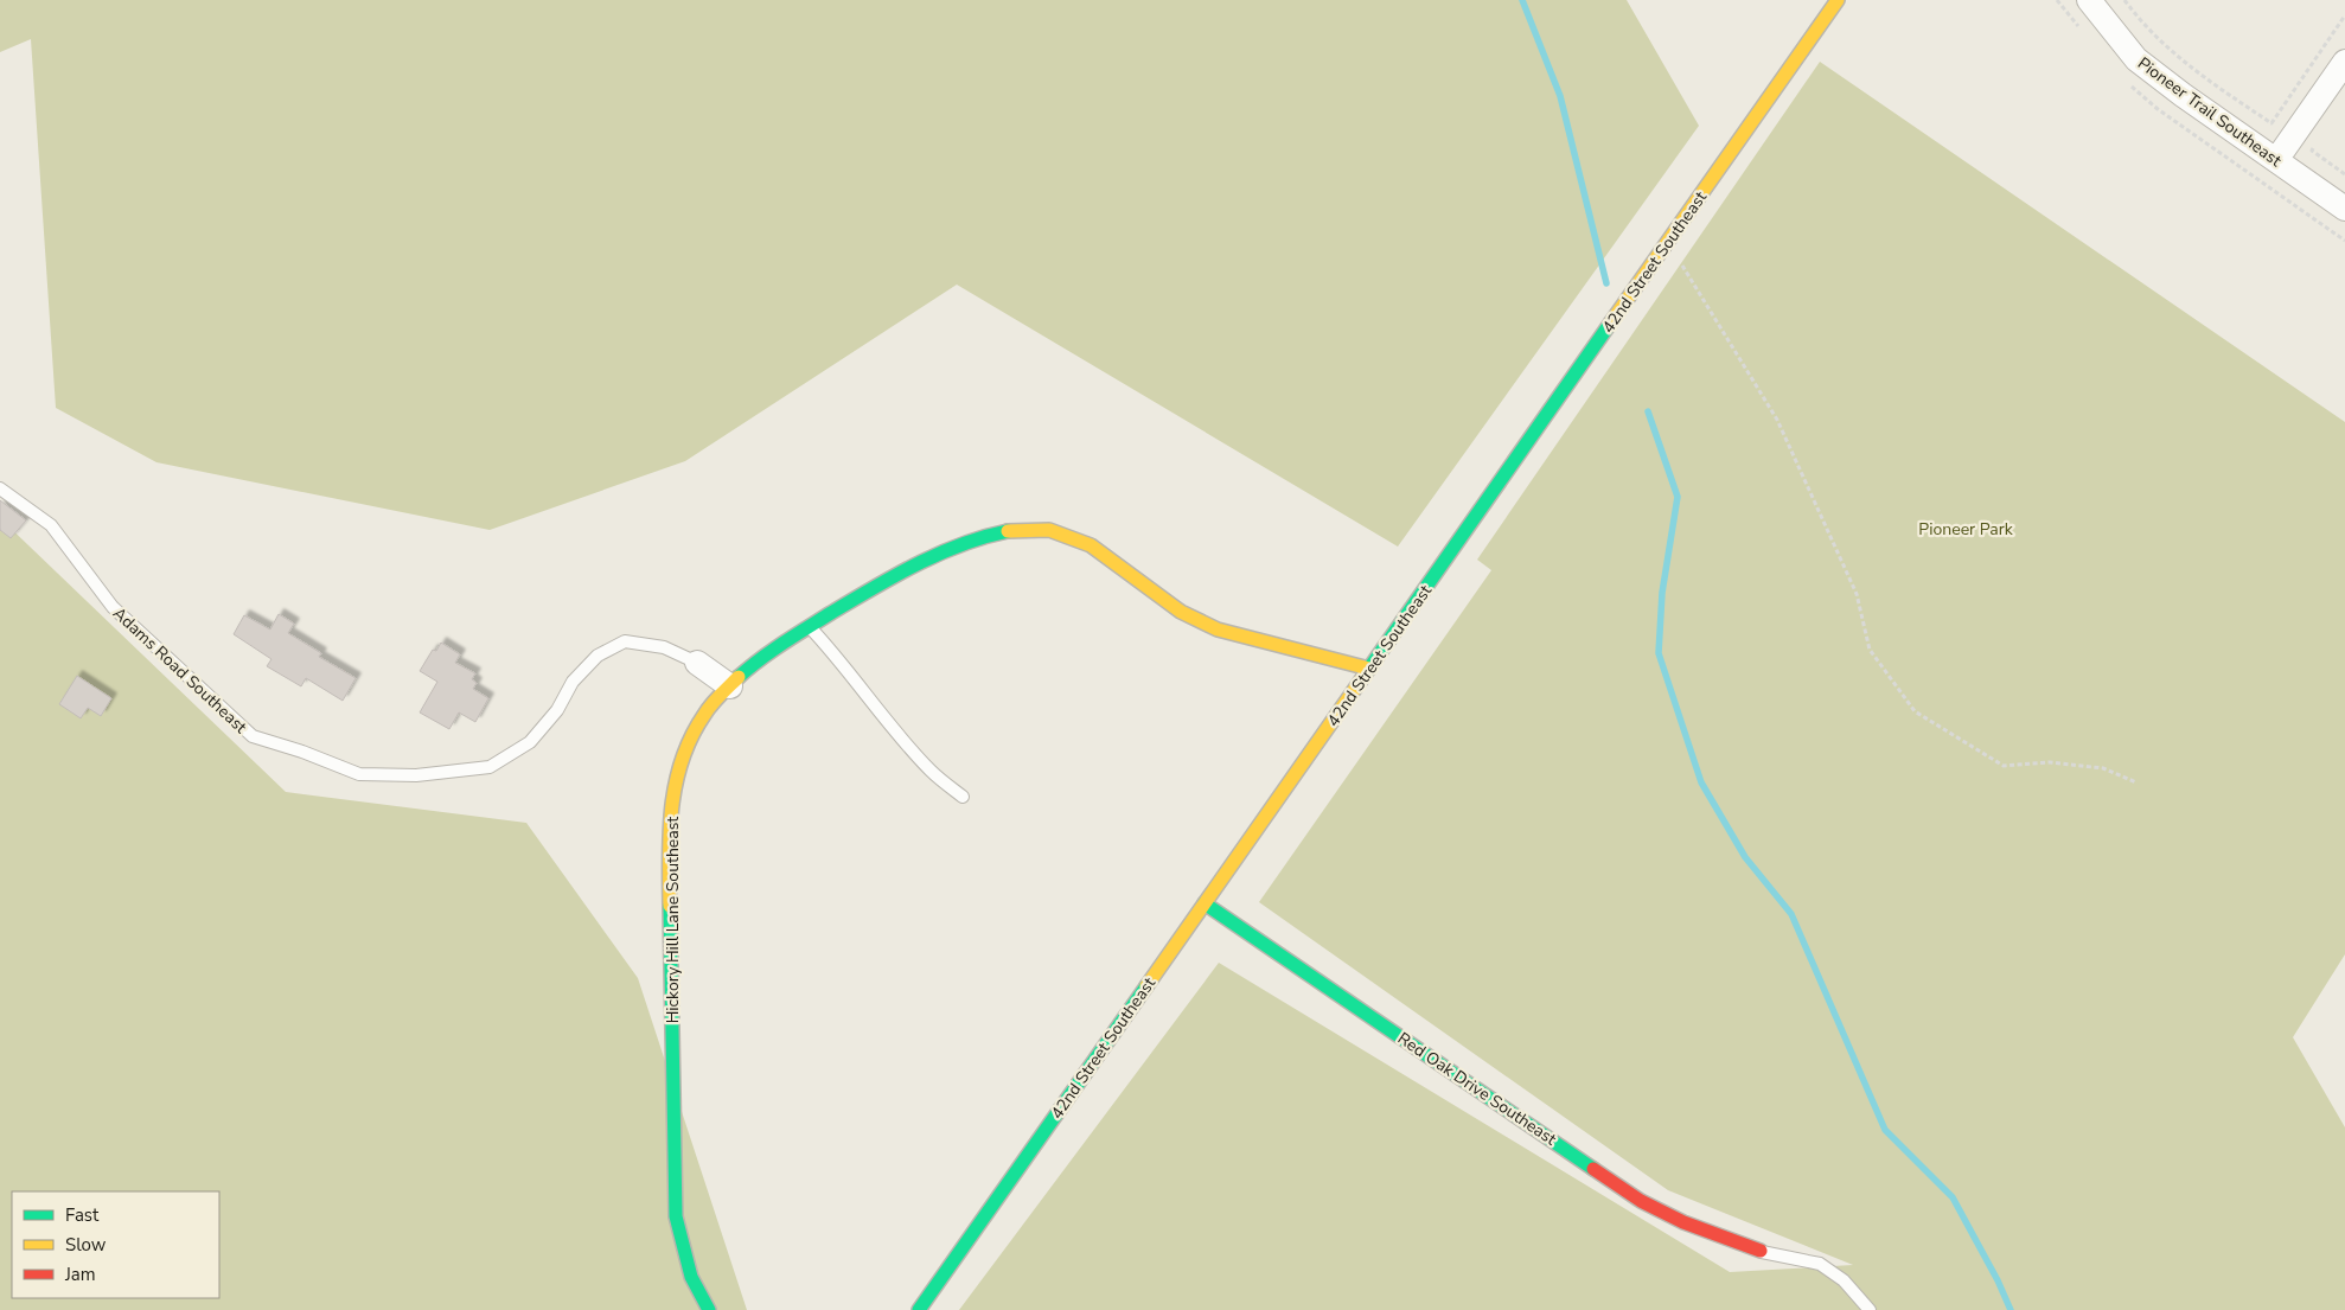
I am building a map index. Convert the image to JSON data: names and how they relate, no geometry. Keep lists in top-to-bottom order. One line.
{"streets":{"street":["Pioneer Trail Southeast","42nd Street Southeast","Adams Road Southeast","Hickory Hill Lane Southeast","Red Oak Drive Southeast"]},"crossings":[["42nd Street Southeast","Hickory Hill Lane Southeast"],["42nd Street Southeast","Red Oak Drive Southeast"],["Adams Road Southeast","Hickory Hill Lane Southeast"]],"parks":["Pioneer Park"],"legend":["Fast","Slow","Jam"]}
